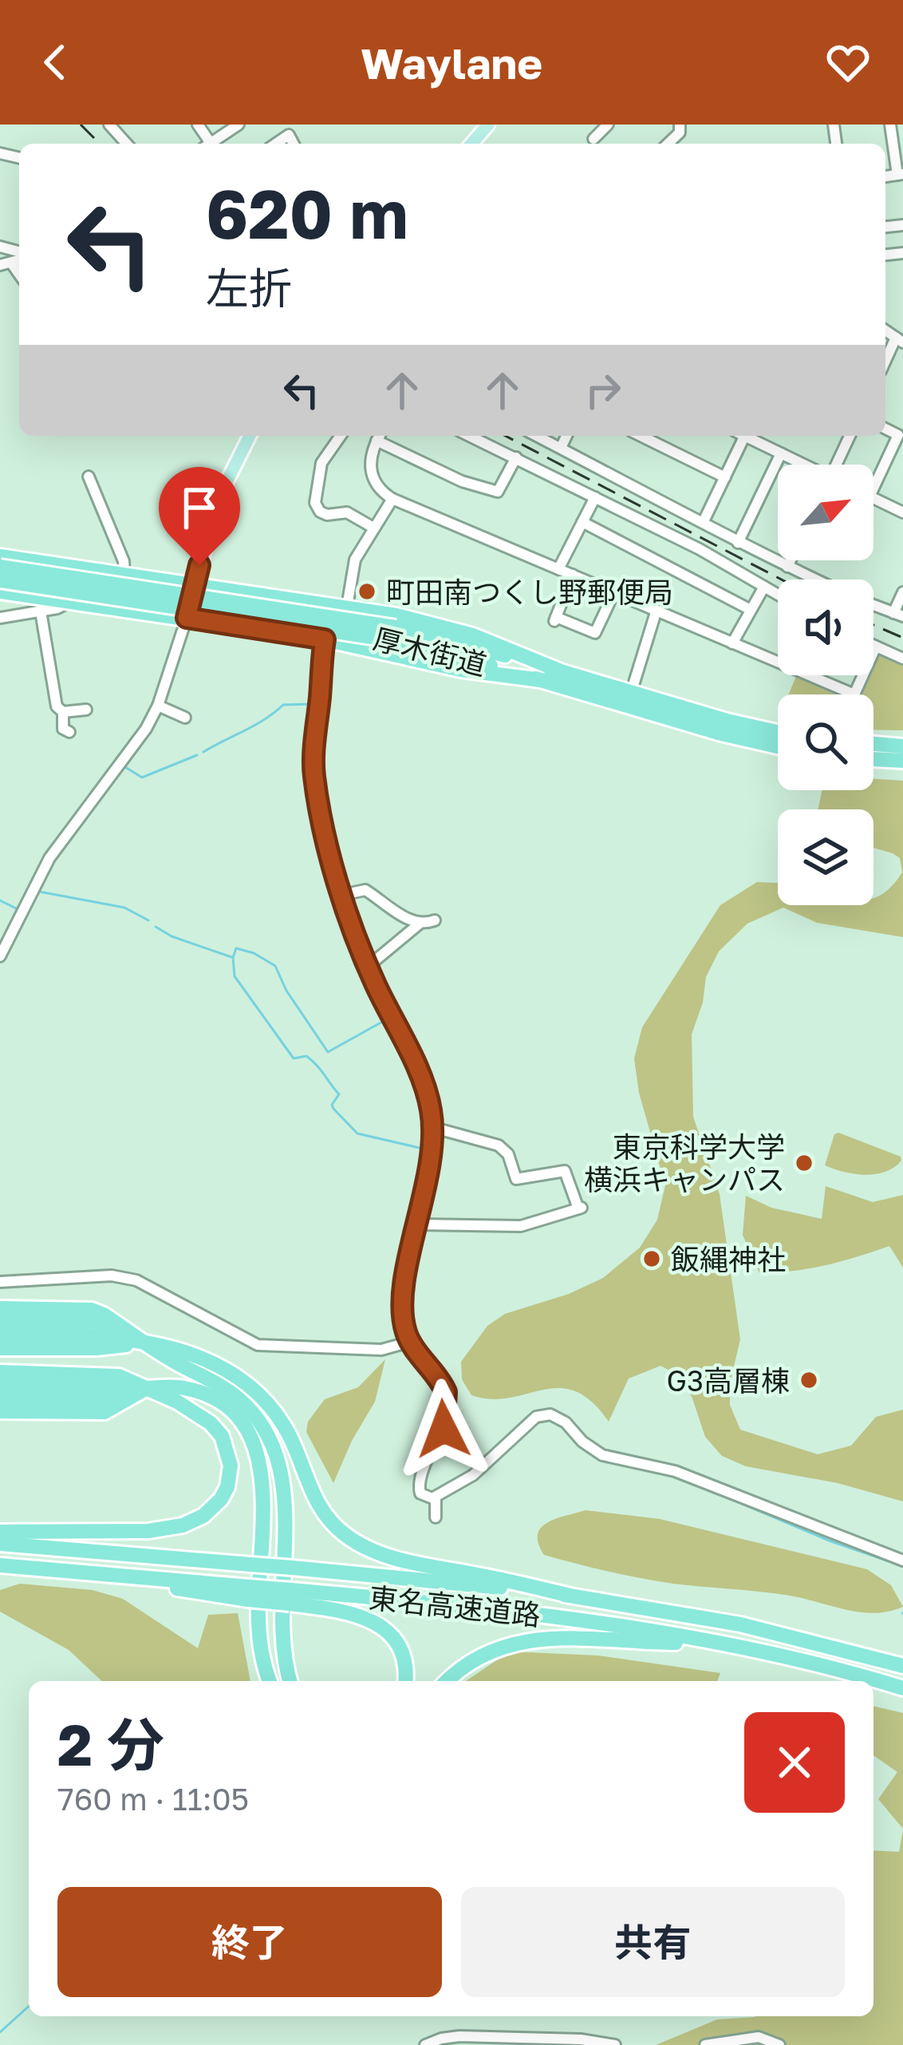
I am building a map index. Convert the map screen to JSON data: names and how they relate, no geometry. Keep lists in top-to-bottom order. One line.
{"streets":{"highway":["厚木街道","東名高速道路"]},"places":["町田南つくし野郵便局","東京科学大学 横浜キャンパス","飯縄神社","G3高層棟"],"north":"top right","page":{"header":"Waylane","turn":["620 m","左折"],"heading":["2 分","760 m · 11:05"],"buttons":["終了","共有"]}}
